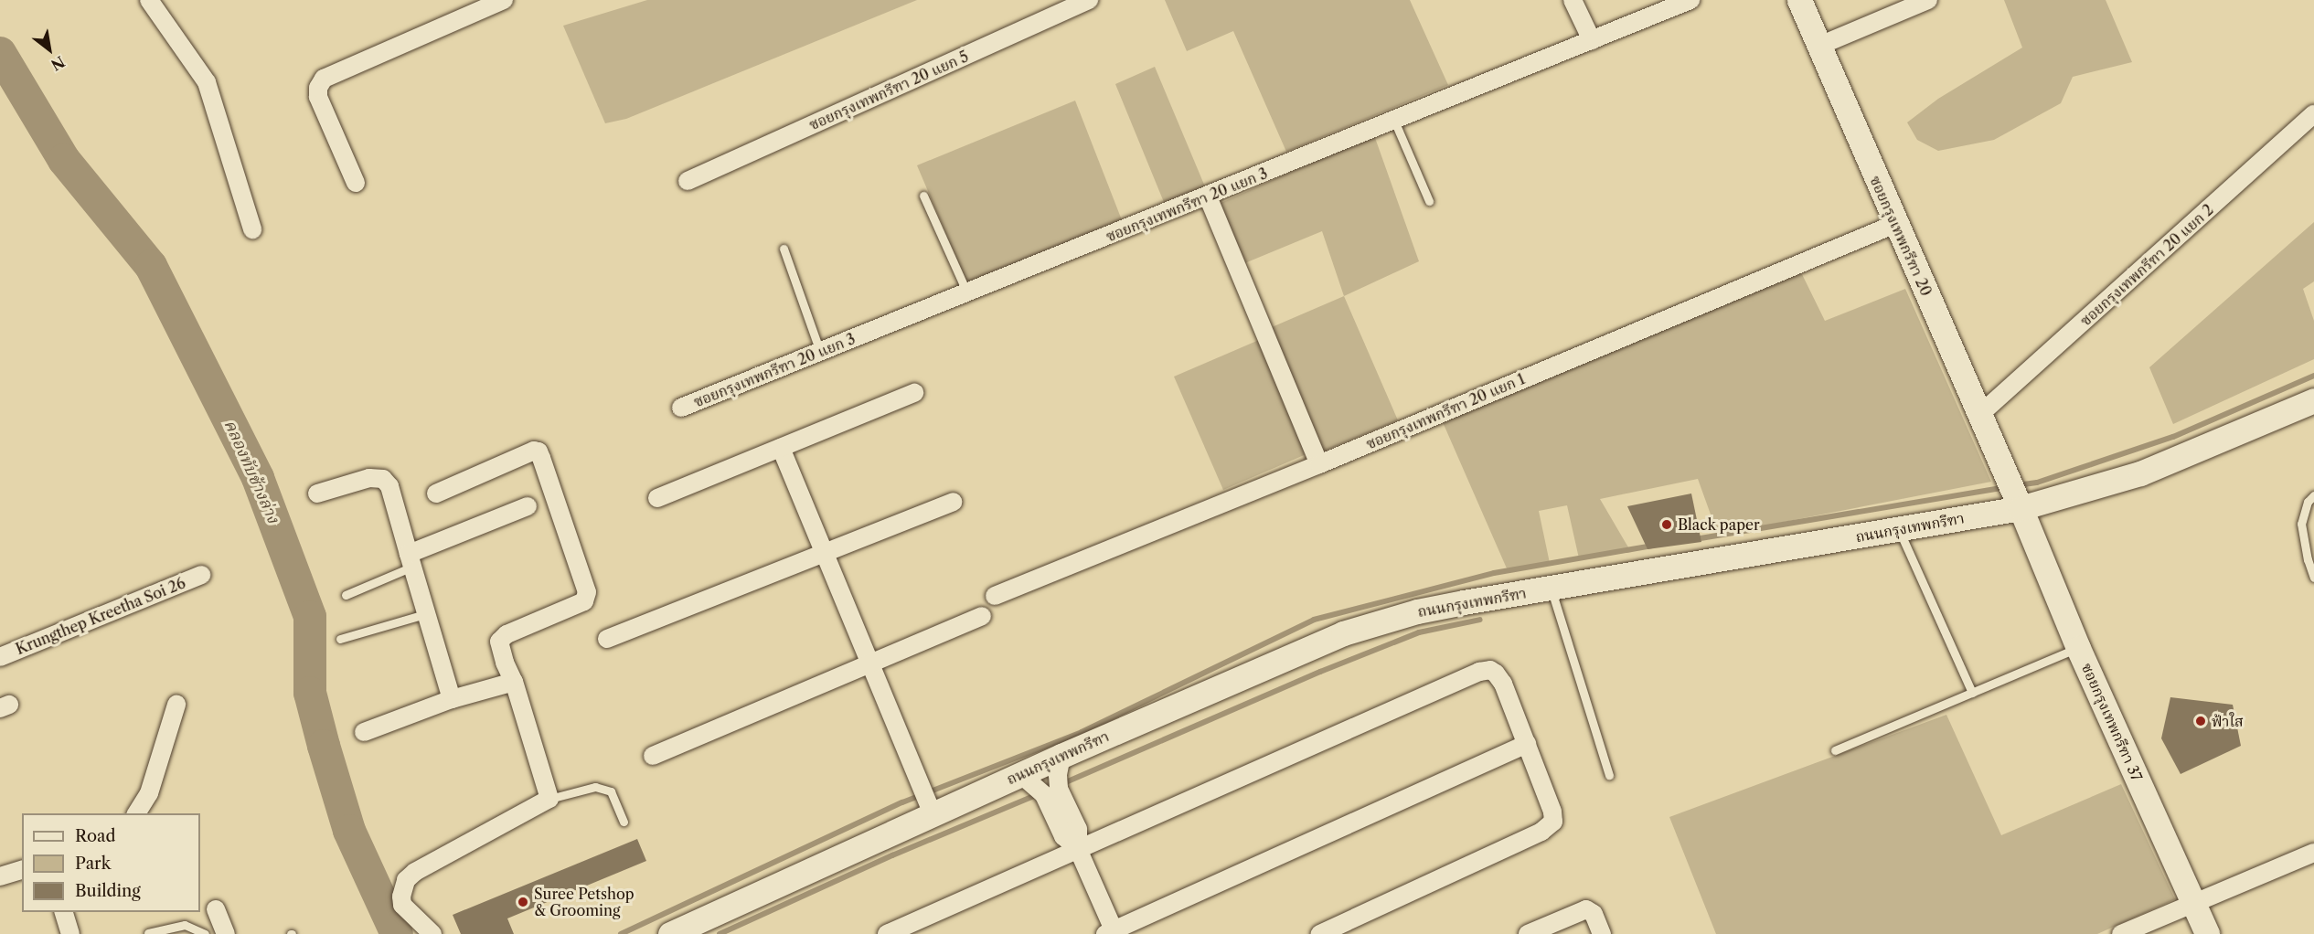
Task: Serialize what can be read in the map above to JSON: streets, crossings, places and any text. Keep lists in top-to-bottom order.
{
  "streets": {
    "main road": ["ซอยกรุงเทพกรีฑา 20", "ถนนกรุงเทพกรีฑา", "ซอยกรุงเทพกรีฑา 37"],
    "street": [
      "ซอยกรุงเทพกรีฑา 20 แยก 5",
      "ซอยกรุงเทพกรีฑา 20 แยก 3",
      "ซอยกรุงเทพกรีฑา 20 แยก 2",
      "ซอยกรุงเทพกรีฑา 20 แยก 1",
      "Krungthep Kreetha Soi 26"
    ]
  },
  "crossings": [
    ["ซอยกรุงเทพกรีฑา 20", "ซอยกรุงเทพกรีฑา 20 แยก 2"],
    ["ซอยกรุงเทพกรีฑา 20", "ซอยกรุงเทพกรีฑา 20 แยก 1"],
    ["ซอยกรุงเทพกรีฑา 20", "ถนนกรุงเทพกรีฑา"],
    ["ซอยกรุงเทพกรีฑา 20", "ซอยกรุงเทพกรีฑา 37"],
    ["ถนนกรุงเทพกรีฑา", "ซอยกรุงเทพกรีฑา 37"]
  ],
  "water": ["คลองทับช้างล่าง"],
  "places": ["Black paper", "ฟ้าใส", "Suree Petshop & Grooming"],
  "legend": ["Road", "Park", "Building"],
  "north": "bottom right"
}
